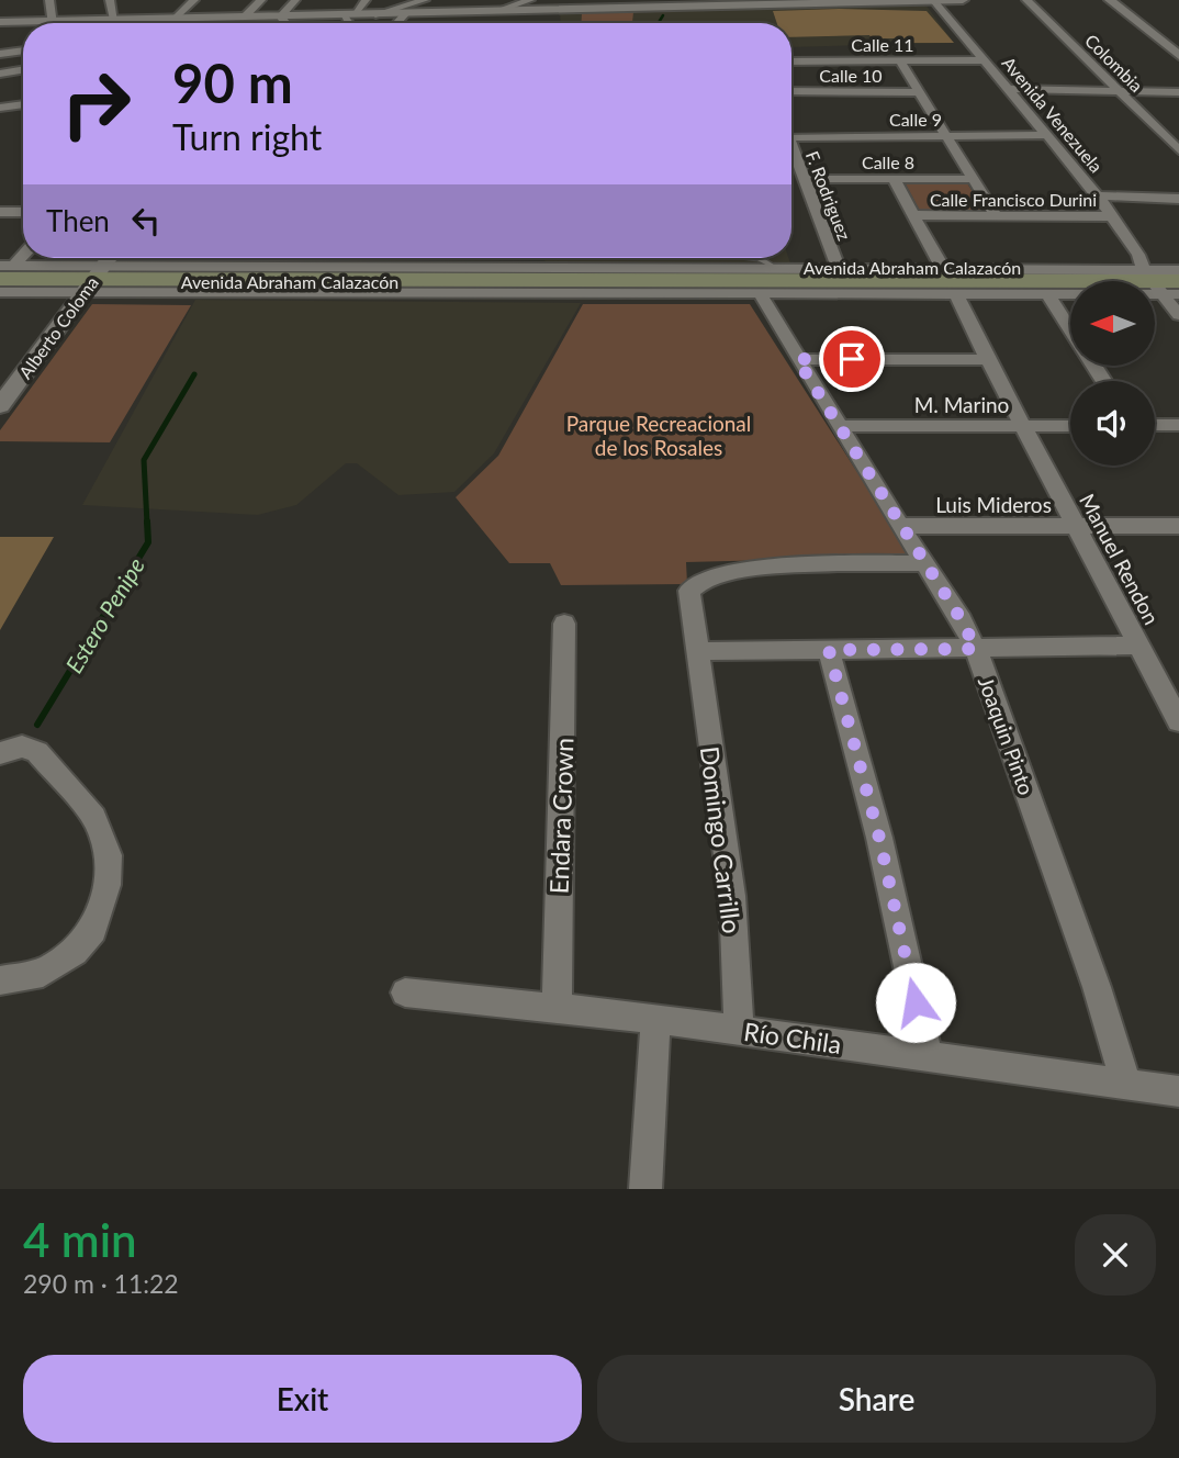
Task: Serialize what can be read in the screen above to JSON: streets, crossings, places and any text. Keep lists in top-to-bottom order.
{
  "streets": {
    "main road": ["Avenida Abraham Calazacón"],
    "street": [
      "Calle 11",
      "Colombia",
      "Calle 10",
      "Avenida Venezuela",
      "Calle 9",
      "Calle 8",
      "F. Rodriguez",
      "Calle Francisco Durini",
      "Alberto Coloma",
      "M. Marino",
      "Luis Mideros",
      "Manuel Rendon",
      "Joaquin Pinto",
      "Endara Crown",
      "Domingo Carrillo",
      "Río Chila"
    ]
  },
  "crossings": [
    ["Calle 11", "Avenida Venezuela"],
    ["Avenida Venezuela", "Calle 9"],
    ["Avenida Venezuela", "Calle Francisco Durini"],
    ["Avenida Venezuela", "Avenida Abraham Calazacón"],
    ["Calle 8", "F. Rodriguez"],
    ["F. Rodriguez", "Avenida Abraham Calazacón"],
    ["Avenida Abraham Calazacón", "Alberto Coloma"],
    ["Avenida Abraham Calazacón", "Manuel Rendon"],
    ["Avenida Abraham Calazacón", "Joaquin Pinto"],
    ["M. Marino", "Manuel Rendon"],
    ["M. Marino", "Joaquin Pinto"],
    ["Luis Mideros", "Manuel Rendon"],
    ["Luis Mideros", "Joaquin Pinto"],
    ["Joaquin Pinto", "Domingo Carrillo"],
    ["Joaquin Pinto", "Río Chila"],
    ["Endara Crown", "Río Chila"],
    ["Domingo Carrillo", "Río Chila"]
  ],
  "water": ["Estero Penipe"],
  "parks": ["Parque Recreacional de los Rosales"],
  "north": "left",
  "page": {
    "turn": ["90 m", "Turn right"],
    "then": "Then",
    "heading": ["4 min", "290 m · 11:22"],
    "buttons": ["Exit", "Share"]
  }
}
